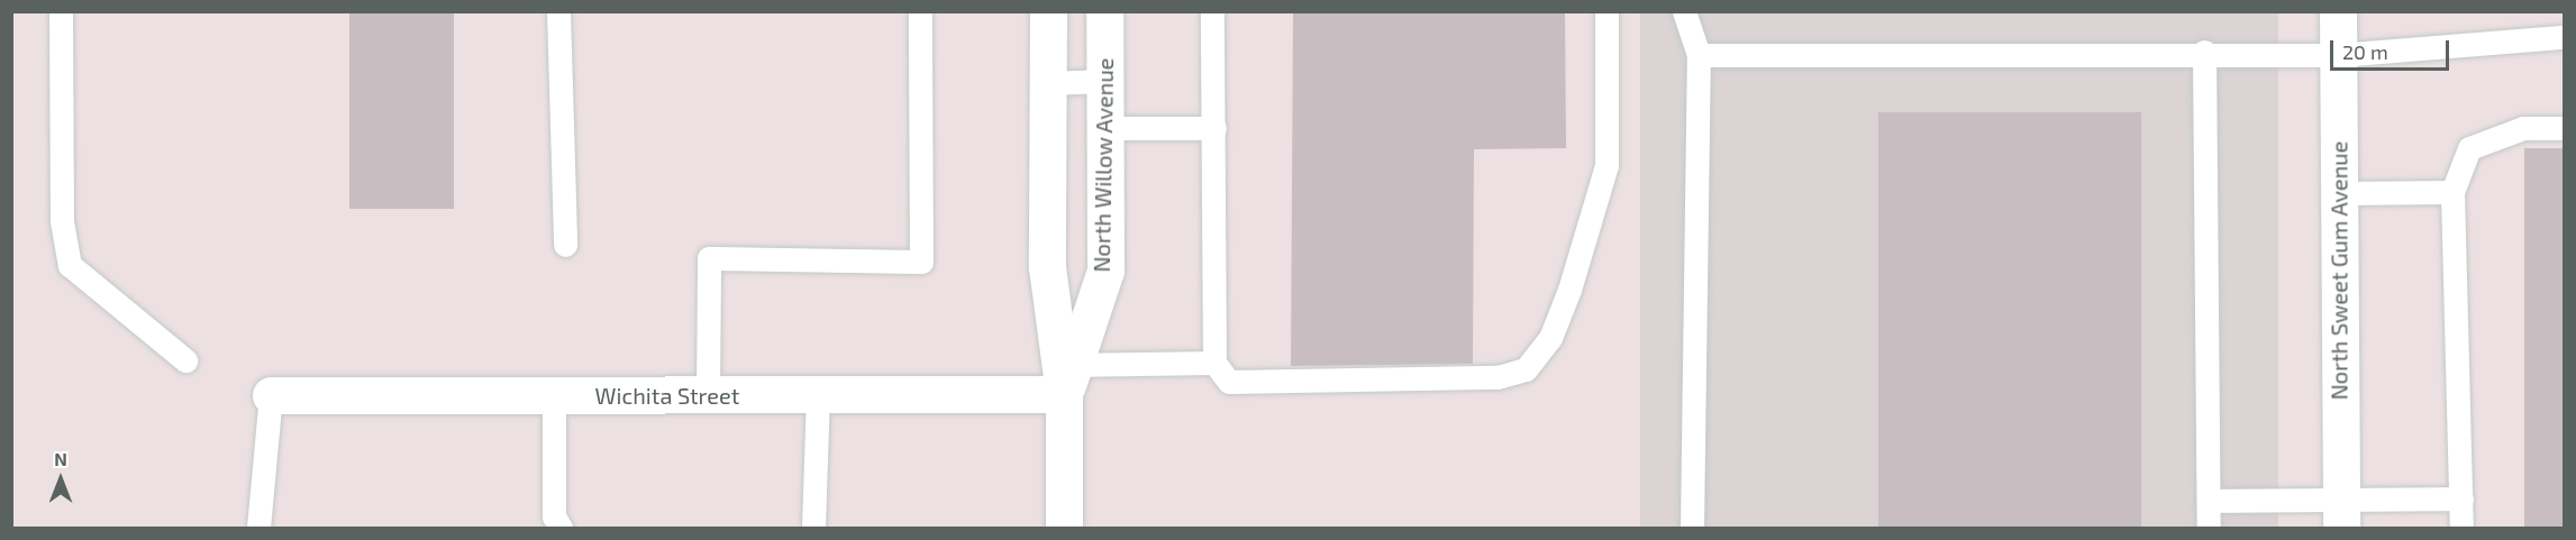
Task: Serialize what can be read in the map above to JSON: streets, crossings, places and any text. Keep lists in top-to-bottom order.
{
  "streets": {
    "street": ["North Willow Avenue", "North Sweet Gum Avenue", "Wichita Street"]
  },
  "crossings": [
    ["North Willow Avenue", "Wichita Street"]
  ],
  "scale_bar": "20 m",
  "north": "top"
}
